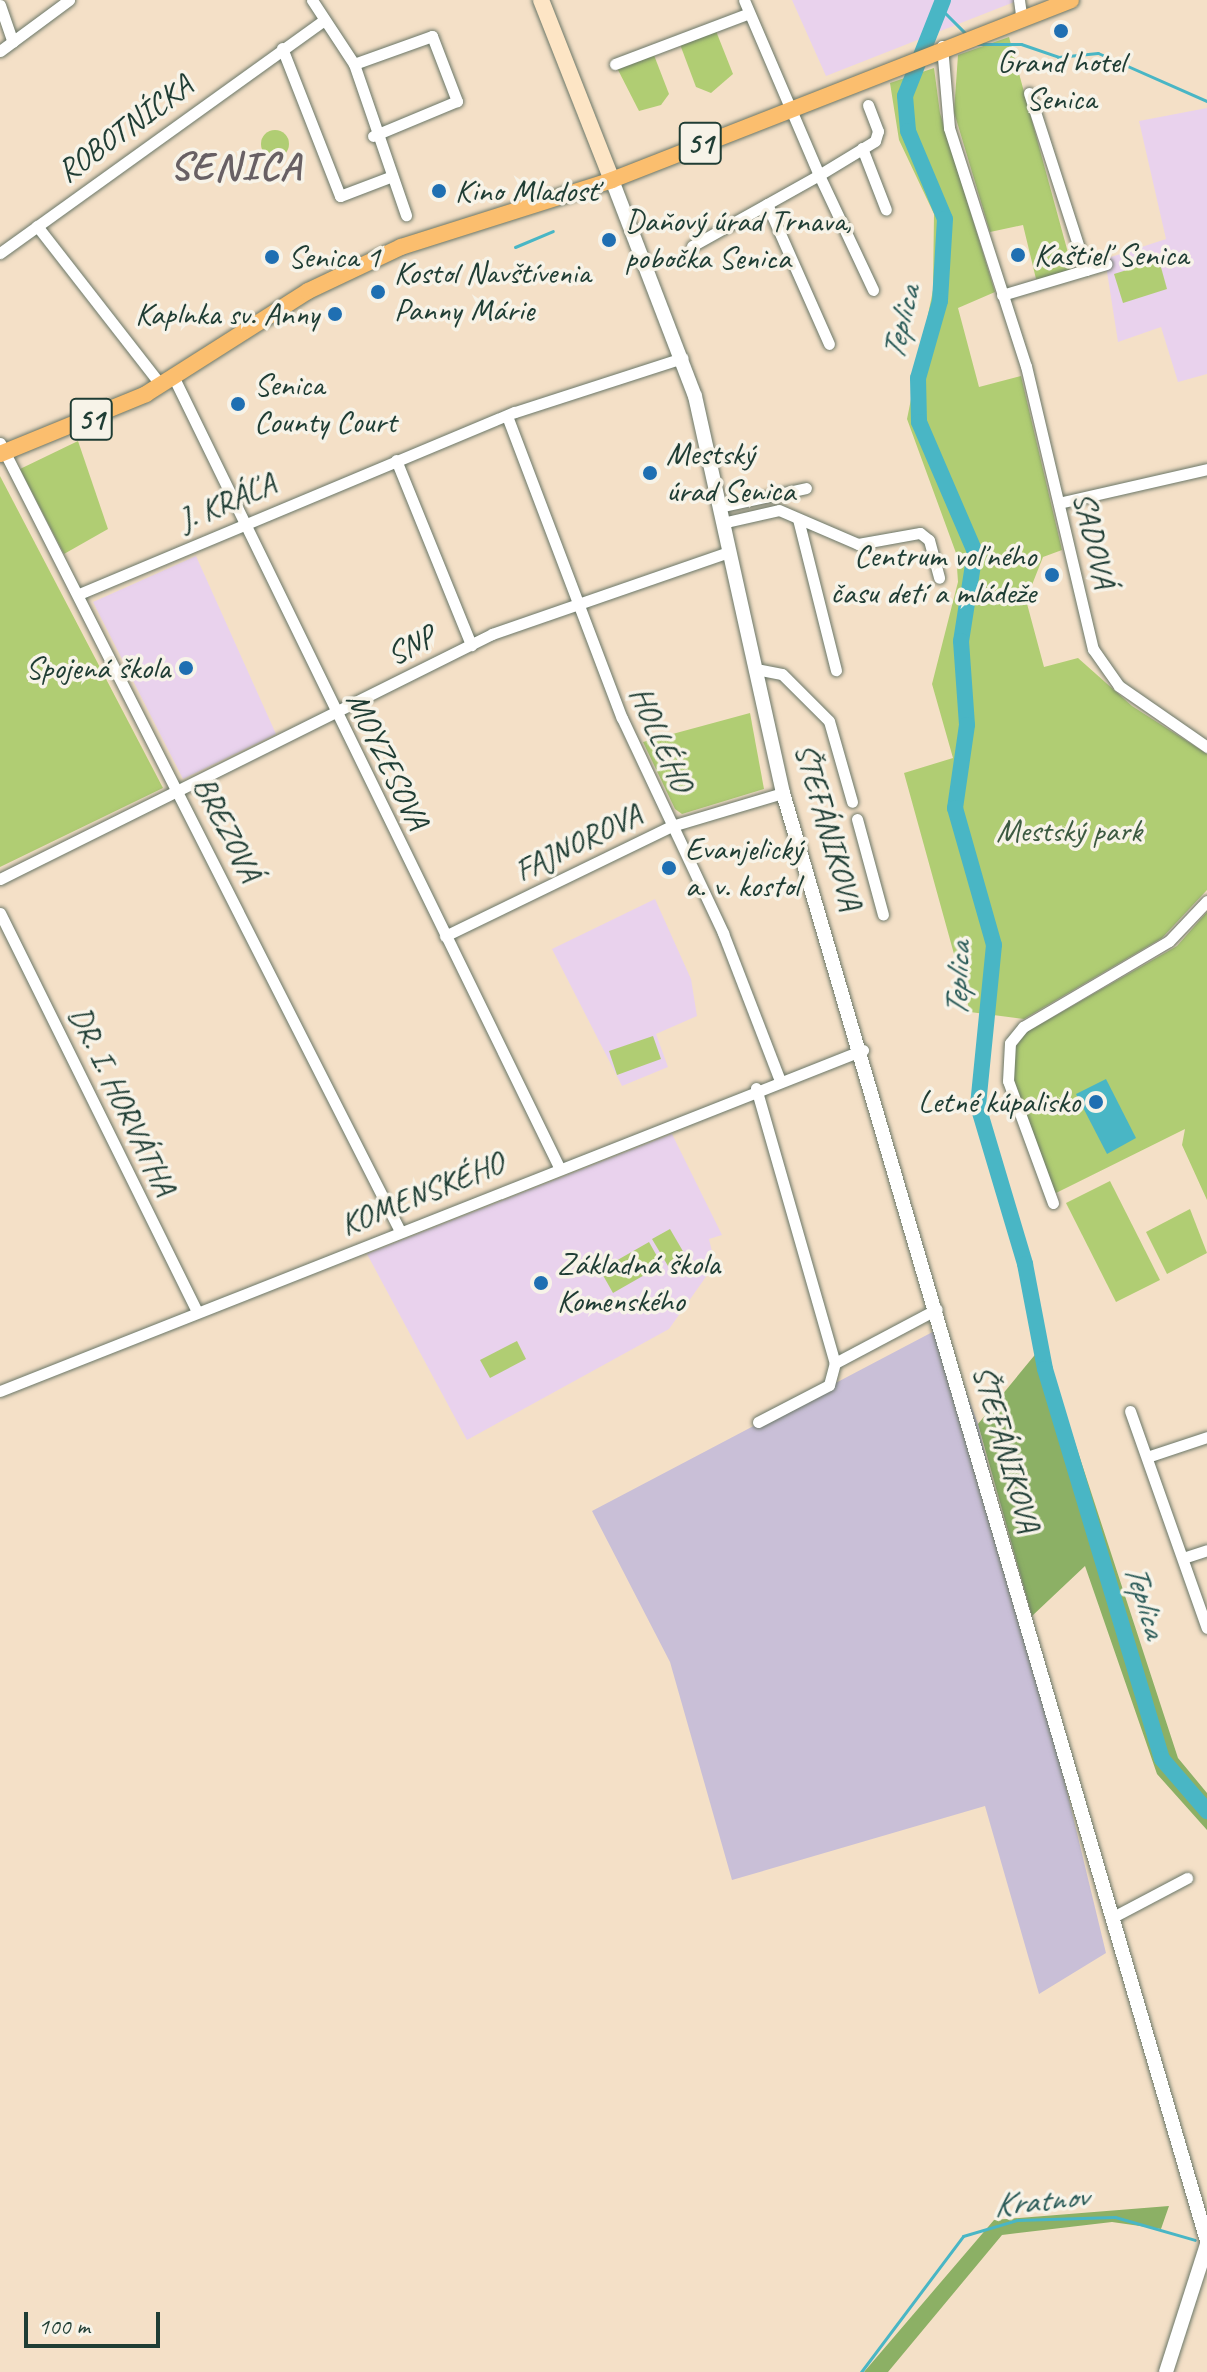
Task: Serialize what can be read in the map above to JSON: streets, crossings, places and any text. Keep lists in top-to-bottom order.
{
  "streets": {
    "main road": ["51"],
    "street": [
      "ROBOTNÍCKA",
      "J. KRÁĽA",
      "SADOVÁ",
      "SNP",
      "HOLLÉHO",
      "MOYZESOVA",
      "ŠTEFÁNIKOVA",
      "BREZOVÁ",
      "FAJNOROVA",
      "DR. I. HORVÁTHA",
      "KOMENSKÉHO"
    ]
  },
  "crossings": [
    ["ROBOTNÍCKA", "MOYZESOVA"],
    ["51", "SADOVÁ"],
    ["51", "MOYZESOVA"],
    ["51", "ŠTEFÁNIKOVA"],
    ["51", "BREZOVÁ"],
    ["J. KRÁĽA", "HOLLÉHO"],
    ["J. KRÁĽA", "MOYZESOVA"],
    ["J. KRÁĽA", "ŠTEFÁNIKOVA"],
    ["J. KRÁĽA", "BREZOVÁ"],
    ["SNP", "HOLLÉHO"],
    ["SNP", "MOYZESOVA"],
    ["SNP", "ŠTEFÁNIKOVA"],
    ["SNP", "BREZOVÁ"],
    ["HOLLÉHO", "FAJNOROVA"],
    ["HOLLÉHO", "KOMENSKÉHO"],
    ["MOYZESOVA", "FAJNOROVA"],
    ["MOYZESOVA", "KOMENSKÉHO"],
    ["ŠTEFÁNIKOVA", "FAJNOROVA"],
    ["ŠTEFÁNIKOVA", "KOMENSKÉHO"],
    ["BREZOVÁ", "KOMENSKÉHO"],
    ["DR. I. HORVÁTHA", "KOMENSKÉHO"]
  ],
  "districts": ["SENICA"],
  "water": ["Teplica", "Kratnov"],
  "parks": ["Mestský park"],
  "places": [
    "Grand hotel Senica",
    "Kino Mladosť",
    "Daňový úrad Trnava, pobočka Senica",
    "Kaštieľ Senica",
    "Senica 1",
    "Kostol Navštívenia Panny Márie",
    "Kaplnka sv. Anny",
    "Senica County Court",
    "Mestský úrad Senica",
    "Centrum voľného času detí a mládeže",
    "Spojená škola",
    "Evanjelický a. v. kostol",
    "Letné kúpalisko",
    "Základná škola Komenského"
  ],
  "scale_bar": "100 m"
}
